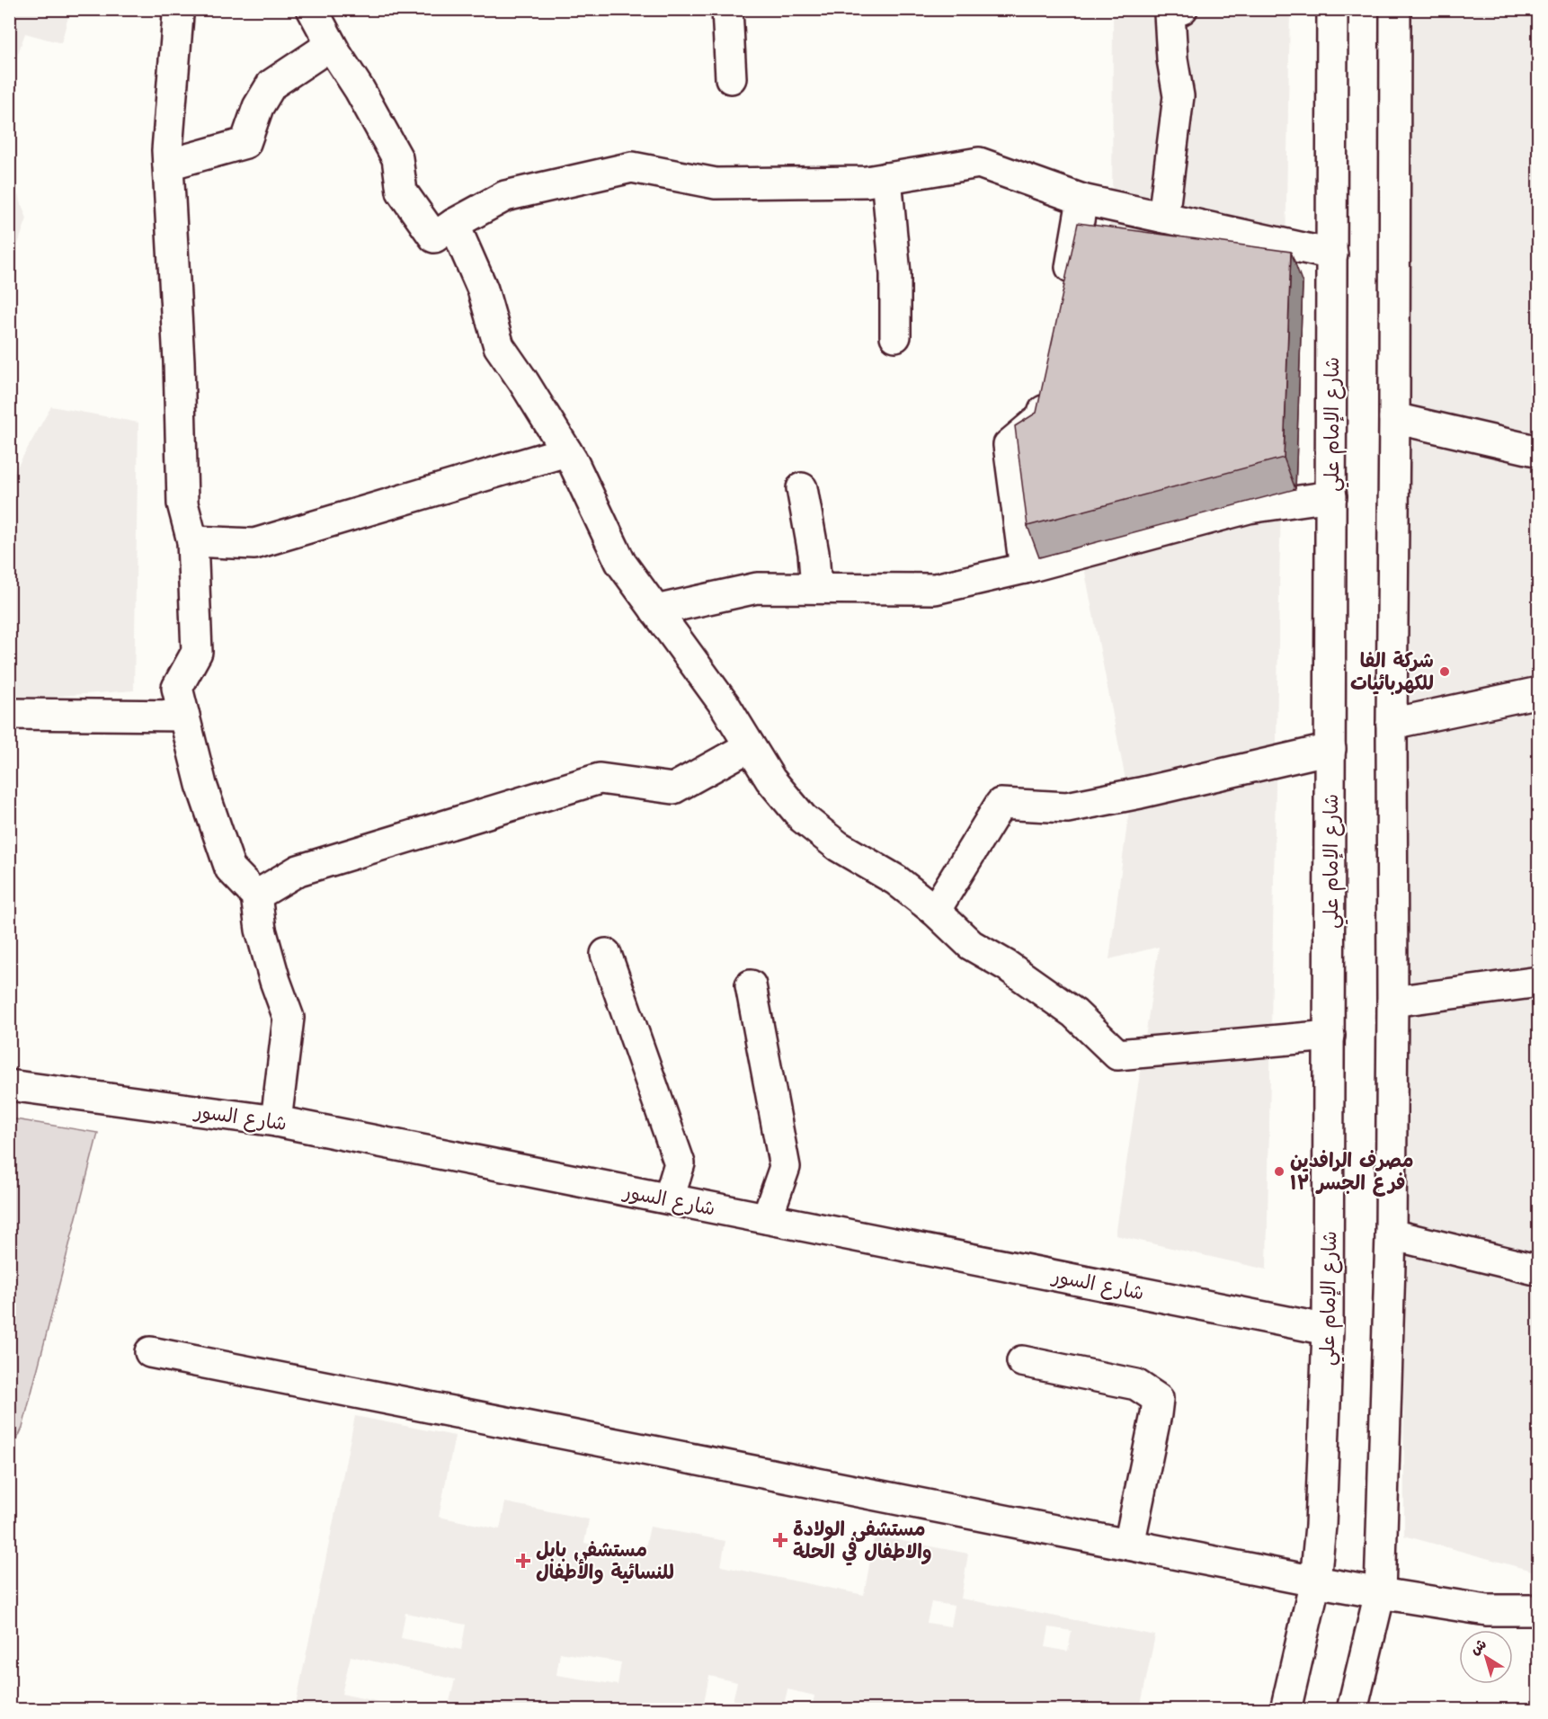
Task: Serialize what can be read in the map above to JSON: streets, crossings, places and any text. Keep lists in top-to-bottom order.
{
  "streets": {
    "street": ["شارع الإمام علي", "شارع السور"]
  },
  "crossings": [
    ["شارع الإمام علي", "شارع السور"]
  ],
  "places": {
    "other": ["شركة الفا للكهربائيات", "مصرف الرافدين فرع الجسر ١٣"],
    "health": ["مستشفى الولادة والاطفال في الحلة", "مستشفى بابل للنسائية والأطفال"]
  },
  "north": "top left"
}
